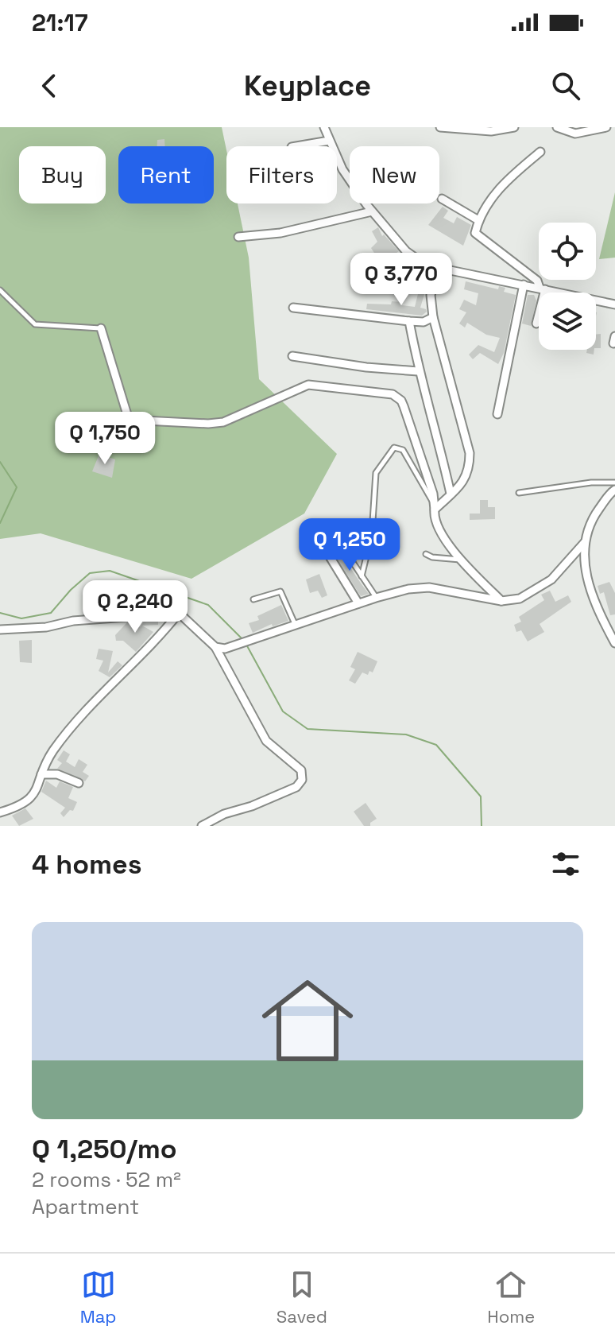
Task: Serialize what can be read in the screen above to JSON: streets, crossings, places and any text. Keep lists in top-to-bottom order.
{
  "page": {
    "status": "21:17",
    "header": "Keyplace",
    "chip": [
      "Buy",
      "Rent",
      "Filters",
      "New"
    ],
    "price": [
      "Q 3,770",
      "Q 1,750",
      "Q 1,250",
      "Q 2,240"
    ],
    "heading": "4 homes",
    "list": [
      {
        "name": "Q 1,250/mo",
        "note": "2 rooms · 52 m² · Apartment"
      }
    ],
    "tabs": ["Map", "Saved", "Home"]
  }
}
